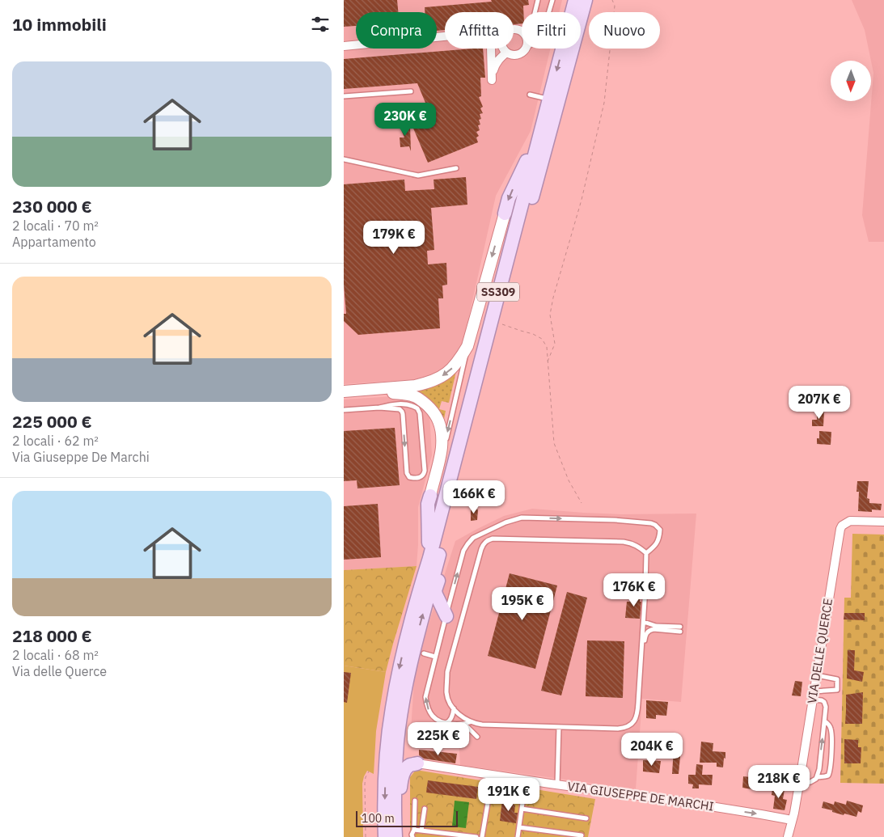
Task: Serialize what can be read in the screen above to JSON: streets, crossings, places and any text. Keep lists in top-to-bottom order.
{
  "streets": {
    "main road": ["SS309"],
    "street": ["VIA DELLE QUERCE", "VIA GIUSEPPE DE MARCHI"]
  },
  "crossings": [
    ["VIA DELLE QUERCE", "VIA GIUSEPPE DE MARCHI"]
  ],
  "one_way": ["VIA GIUSEPPE DE MARCHI"],
  "scale_bar": "100 m",
  "north": "bottom",
  "page": {
    "heading": "10 immobili",
    "chip": [
      "Compra",
      "Affitta",
      "Filtri",
      "Nuovo"
    ],
    "list": [
      {
        "name": "230 000 €",
        "note": "2 locali · 70 m² · Appartamento"
      },
      {
        "name": "225 000 €",
        "note": "2 locali · 62 m² · Via Giuseppe De Marchi"
      },
      {
        "name": "218 000 €",
        "note": "2 locali · 68 m² · Via delle Querce"
      }
    ],
    "price": [
      "230K €",
      "179K €",
      "207K €",
      "166K €",
      "176K €",
      "195K €",
      "225K €",
      "204K €",
      "218K €",
      "191K €"
    ],
    "scale": "100 m"
  }
}
